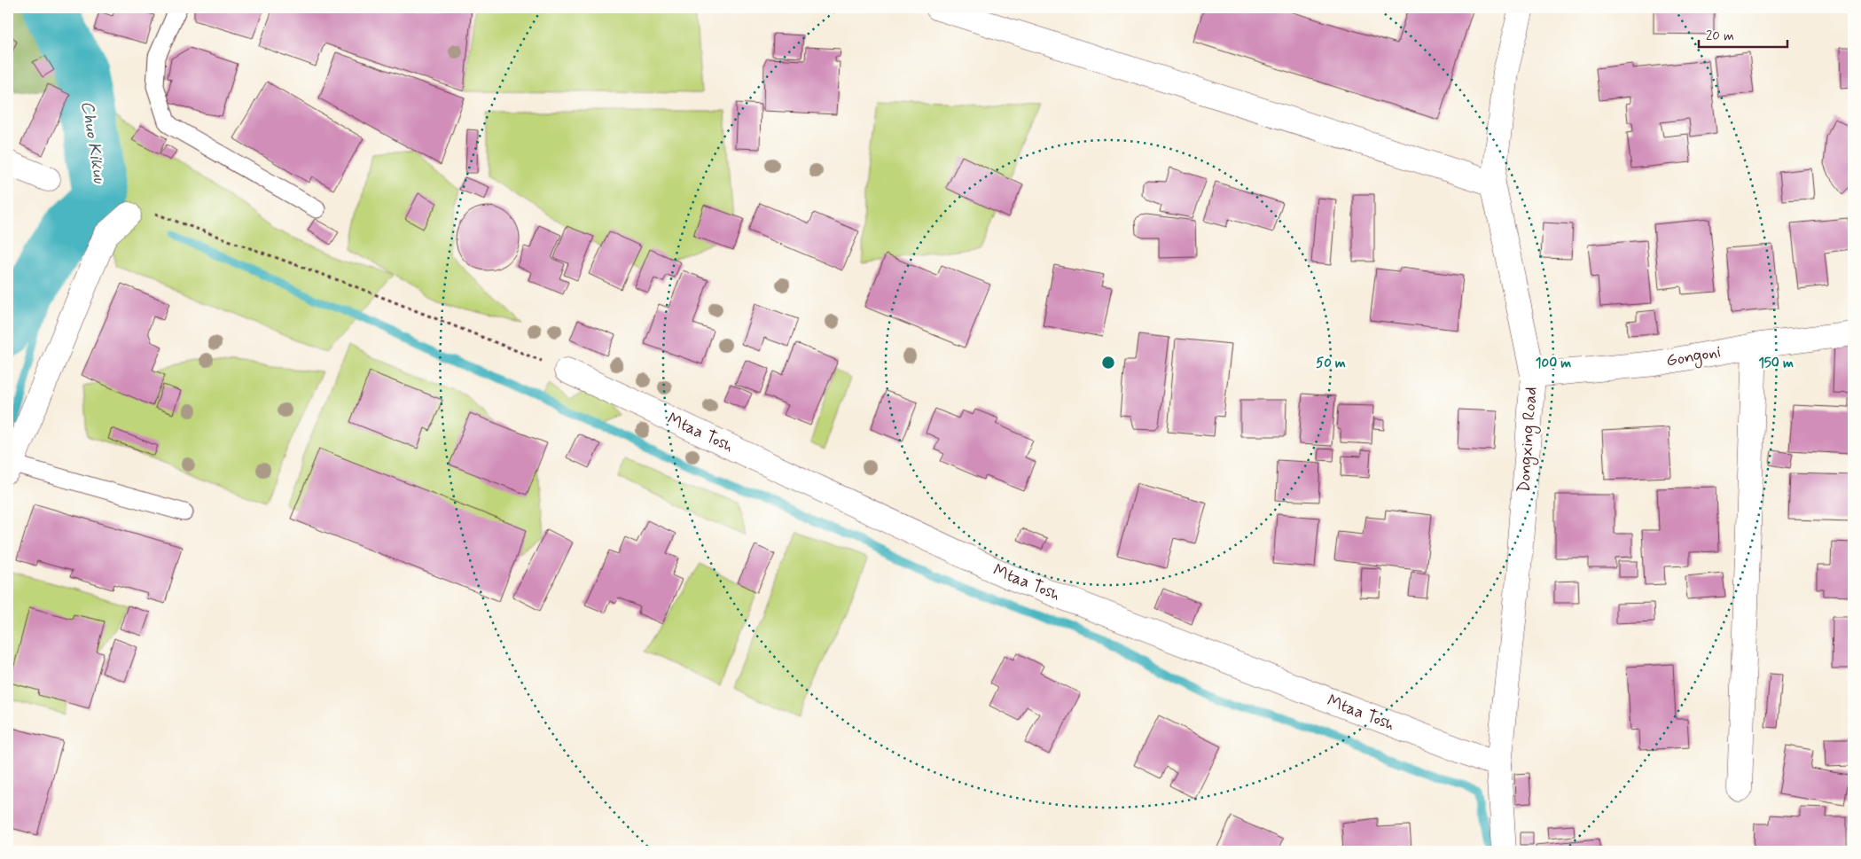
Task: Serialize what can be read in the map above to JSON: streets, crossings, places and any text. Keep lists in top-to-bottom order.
{
  "streets": {
    "street": ["Gongoni", "Mtaa Tosh", "Dongxing Road"]
  },
  "crossings": [
    ["Gongoni", "Dongxing Road"],
    ["Mtaa Tosh", "Dongxing Road"]
  ],
  "water": ["Chuo Kikuu"],
  "scale_bar": "20 m",
  "rings": ["50 m", "100 m", "150 m"]
}
